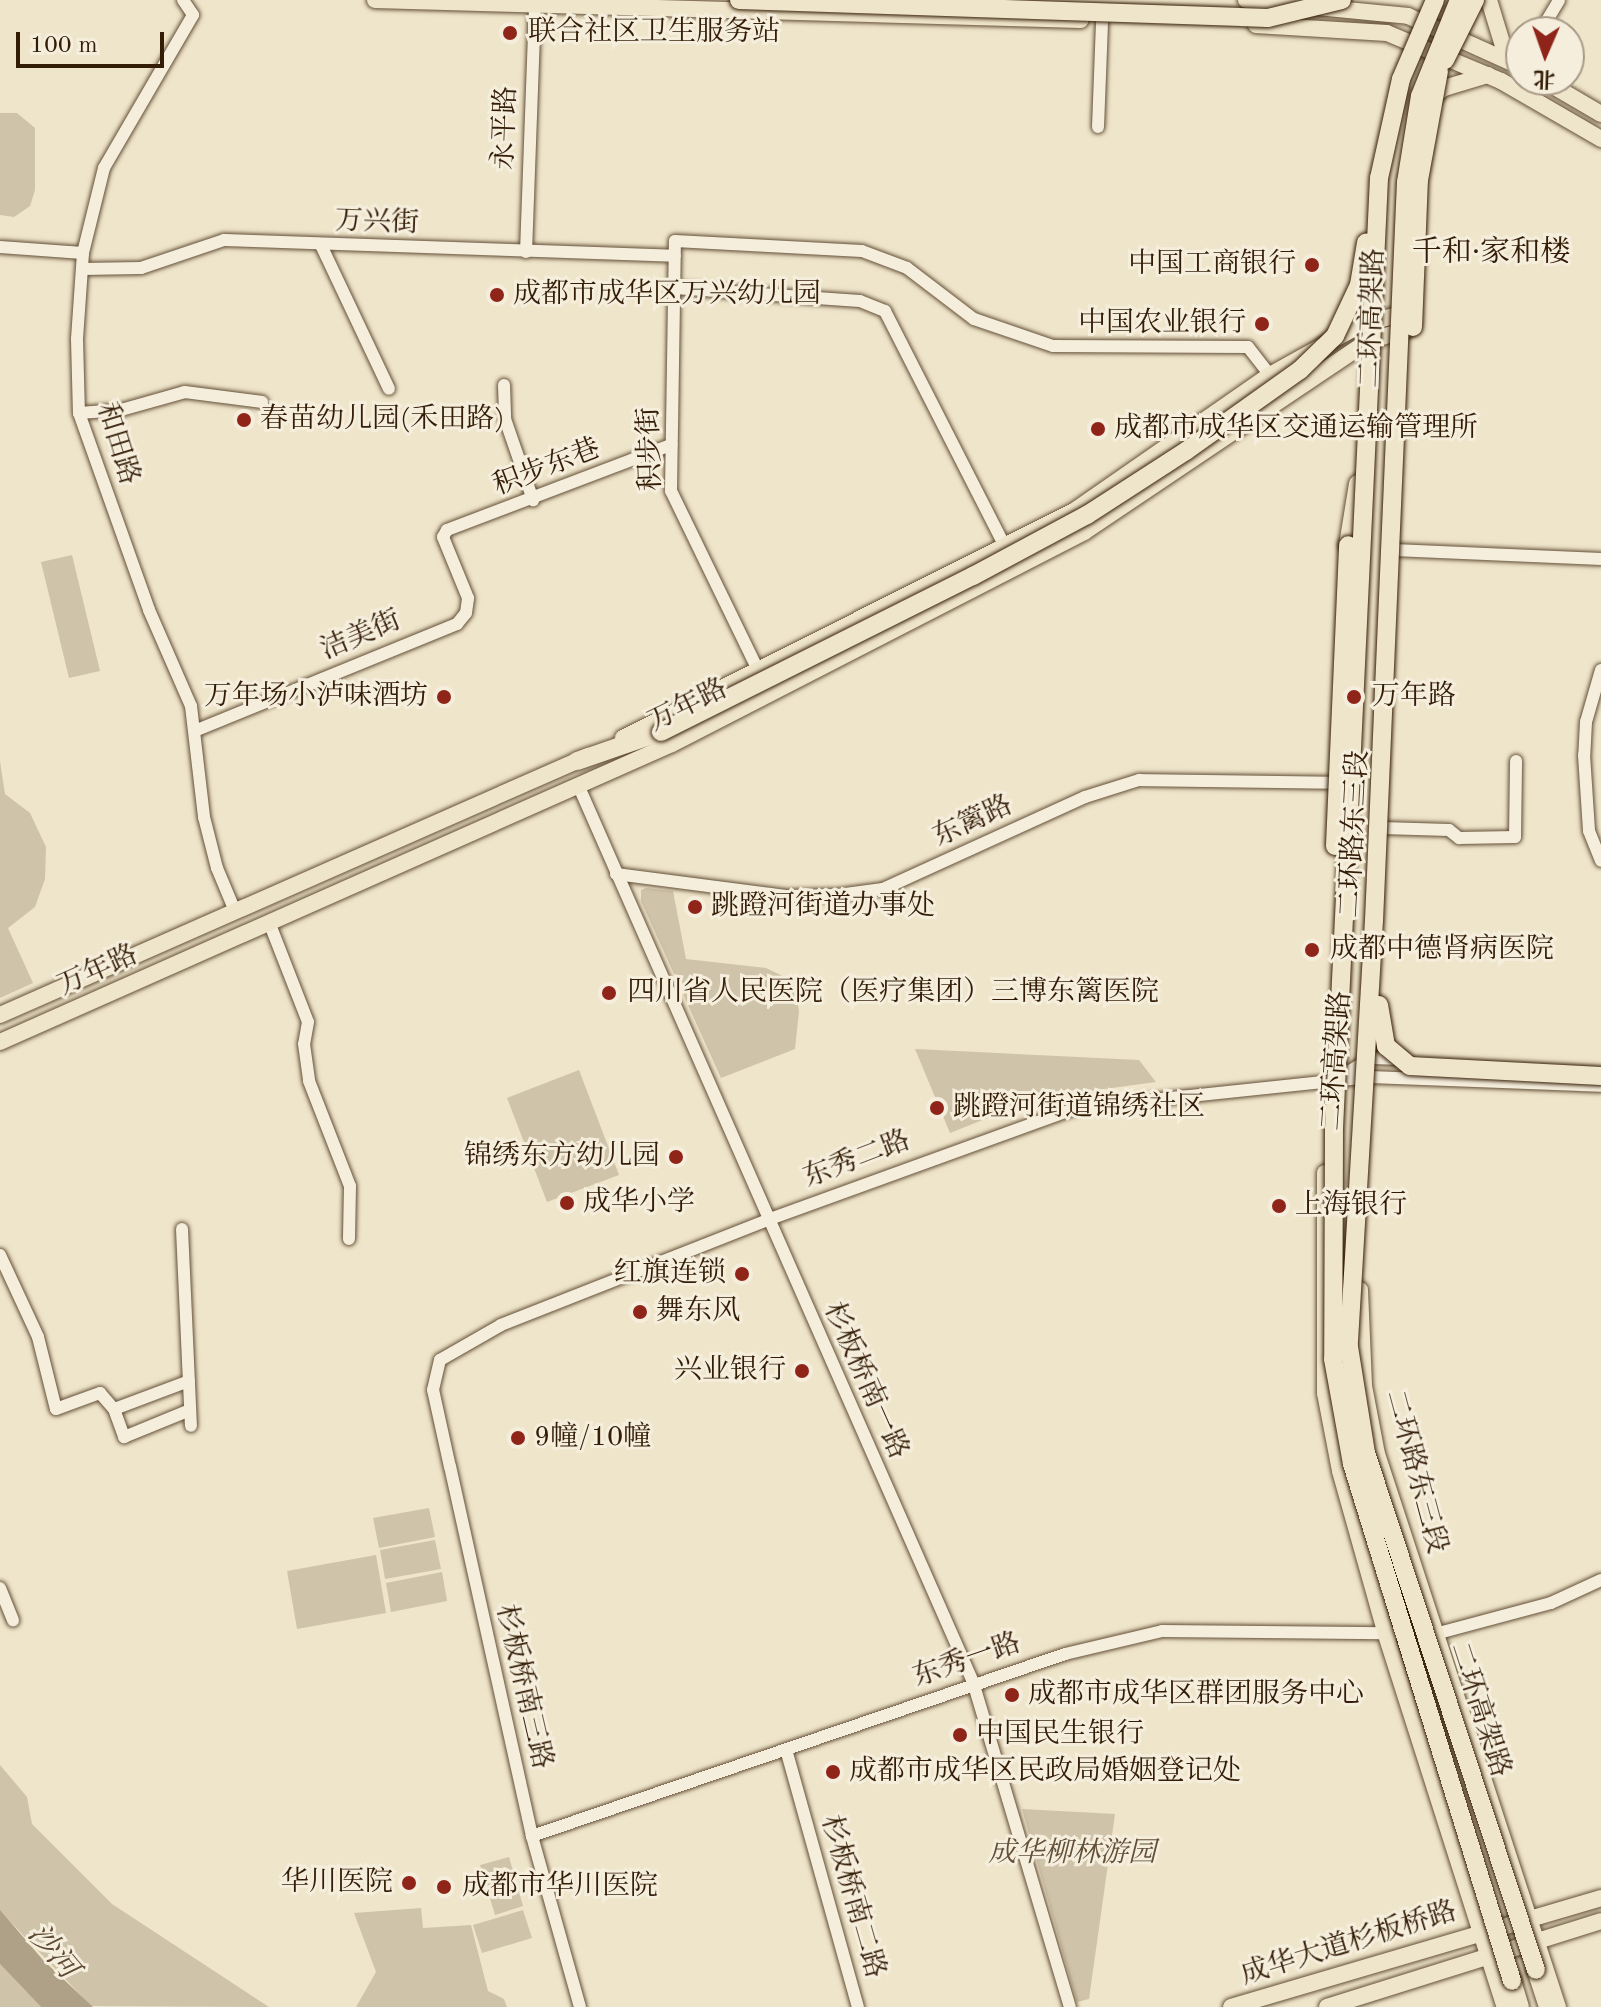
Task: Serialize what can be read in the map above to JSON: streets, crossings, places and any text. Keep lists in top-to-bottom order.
{
  "streets": {
    "highway": ["二环高架路"],
    "main road": ["万年路", "二环路东三段", "成华大道杉板桥路"],
    "street": [
      "永平路",
      "万兴街",
      "和田路",
      "积步街",
      "积步东巷",
      "洁美街",
      "东篱路",
      "东秀二路",
      "杉板桥南一路",
      "东秀一路",
      "杉板桥南三路",
      "杉板桥南二路"
    ]
  },
  "crossings": [
    ["永平路", "万兴街"],
    ["万兴街", "和田路"],
    ["万兴街", "积步街"],
    ["二环高架路", "二环路东三段"],
    ["二环高架路", "东秀二路"],
    ["和田路", "洁美街"],
    ["和田路", "万年路"],
    ["积步街", "积步东巷"],
    ["积步街", "万年路"],
    ["积步东巷", "洁美街"],
    ["万年路", "二环路东三段"],
    ["万年路", "杉板桥南一路"],
    ["东篱路", "二环路东三段"],
    ["东篱路", "杉板桥南一路"],
    ["二环路东三段", "东秀二路"],
    ["二环路东三段", "东秀一路"],
    ["二环路东三段", "成华大道杉板桥路"],
    ["东秀二路", "杉板桥南一路"],
    ["东秀二路", "杉板桥南三路"],
    ["杉板桥南一路", "东秀一路"],
    ["东秀一路", "杉板桥南三路"],
    ["东秀一路", "杉板桥南二路"]
  ],
  "districts": ["千和·家和楼"],
  "water": ["沙河"],
  "parks": ["成华柳林游园"],
  "places": [
    "联合社区卫生服务站",
    "中国工商银行",
    "成都市成华区万兴幼儿园",
    "中国农业银行",
    "春苗幼儿园(禾田路)",
    "成都市成华区交通运输管理所",
    "万年场小泸味酒坊",
    "万年路",
    "跳蹬河街道办事处",
    "成都中德肾病医院",
    "四川省人民医院（医疗集团）三博东篱医院",
    "跳蹬河街道锦绣社区",
    "锦绣东方幼儿园",
    "成华小学",
    "上海银行",
    "红旗连锁",
    "舞东风",
    "兴业银行",
    "9幢/10幢",
    "成都市成华区群团服务中心",
    "中国民生银行",
    "成都市成华区民政局婚姻登记处",
    "华川医院",
    "成都市华川医院"
  ],
  "scale_bar": "100 m",
  "north": "bottom"
}
